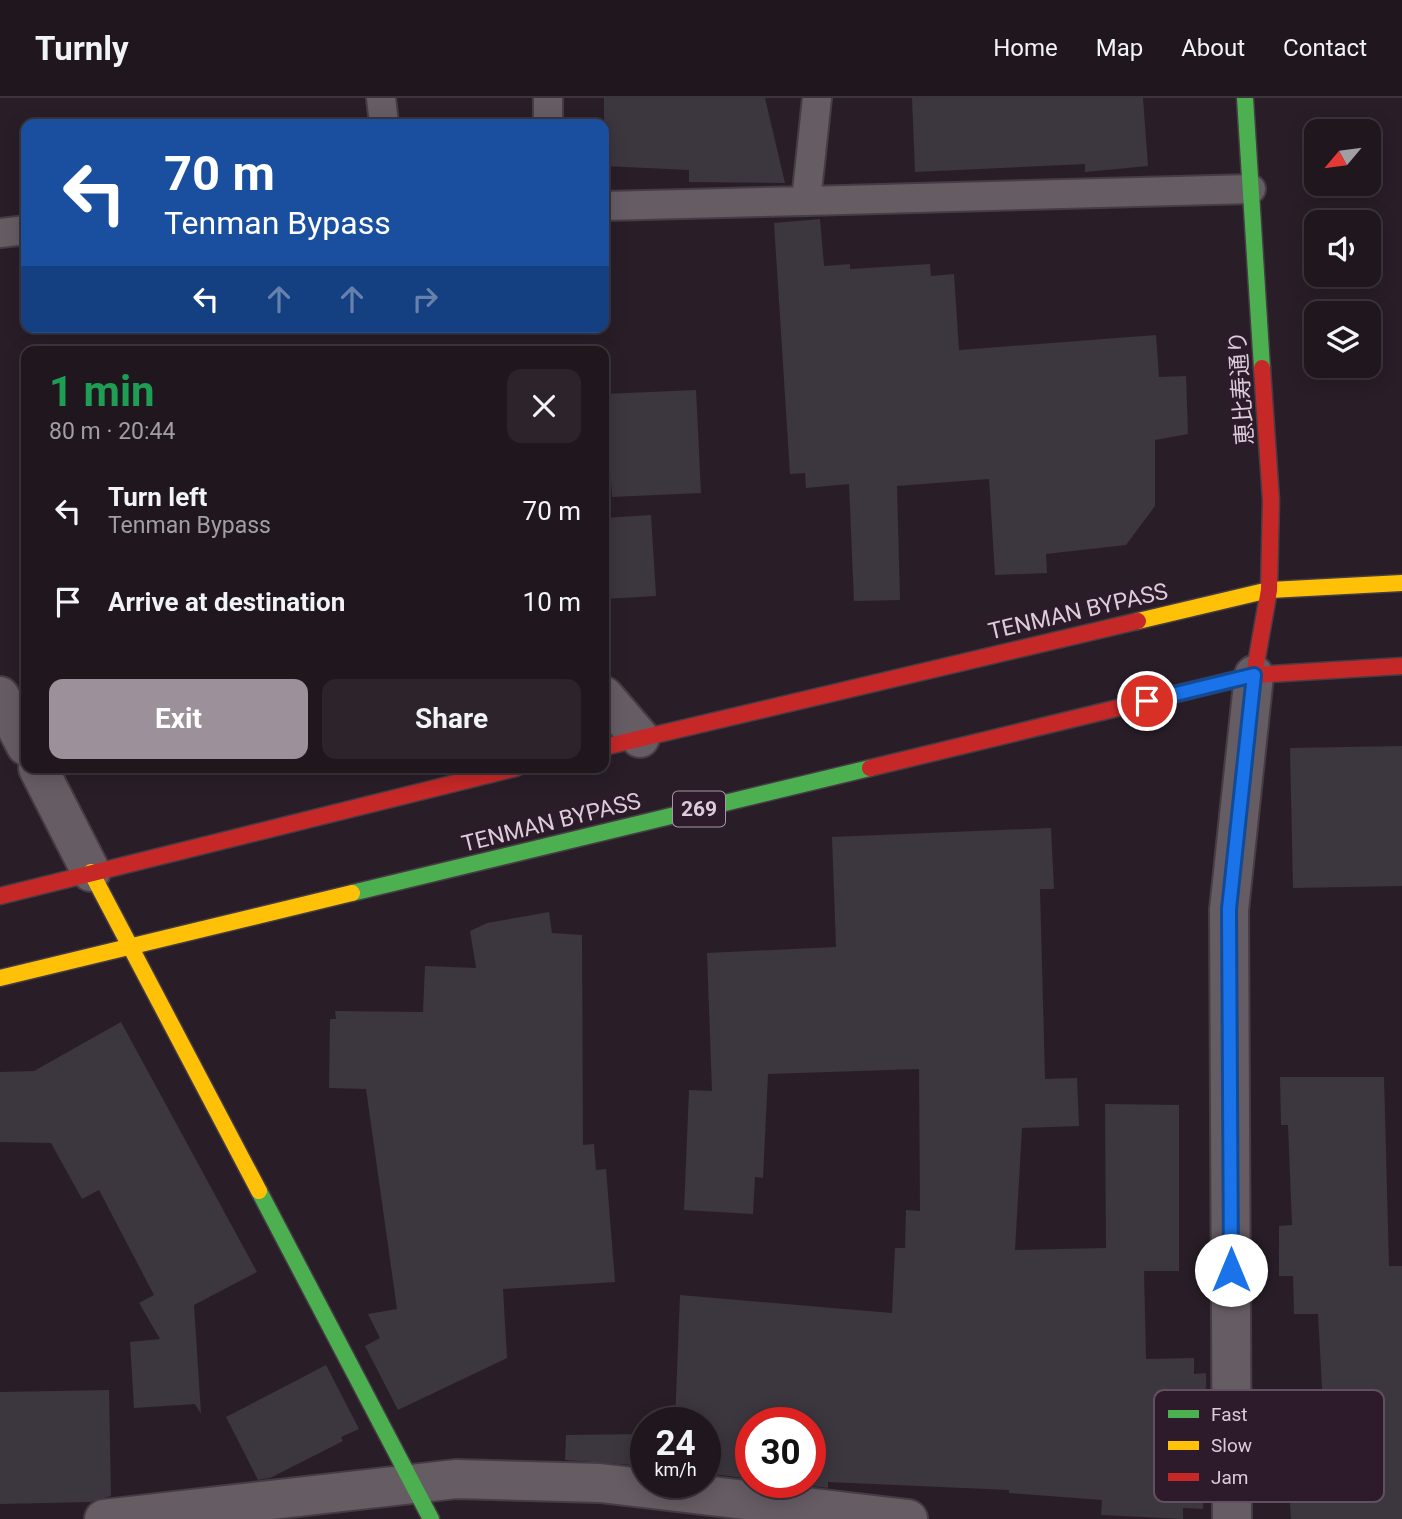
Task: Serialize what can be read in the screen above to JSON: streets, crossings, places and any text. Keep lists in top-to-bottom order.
{
  "streets": {
    "main road": ["恵比寿通り", "TENMAN BYPASS", "269"]
  },
  "crossings": [
    ["恵比寿通り", "TENMAN BYPASS"]
  ],
  "legend": ["Fast", "Slow", "Jam"],
  "north": "bottom left",
  "page": {
    "header": "Turnly",
    "nav": [
      "Home",
      "Map",
      "About",
      "Contact"
    ],
    "turn": ["70 m", "Tenman Bypass"],
    "heading": ["1 min", "80 m · 20:44"],
    "list": [
      {
        "name": "Turn left",
        "note": "Tenman Bypass",
        "value": "70 m"
      },
      {
        "name": "Arrive at destination",
        "value": "10 m"
      }
    ],
    "buttons": ["Exit", "Share"],
    "speed": "24 km/h",
    "limit": "30"
  }
}
